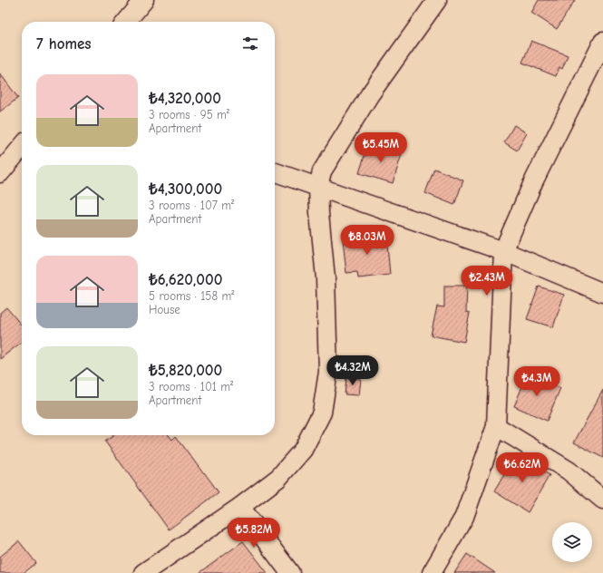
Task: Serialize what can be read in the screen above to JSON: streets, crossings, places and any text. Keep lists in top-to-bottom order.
{
  "page": {
    "heading": "7 homes",
    "list": [
      {
        "name": "₺4,320,000",
        "note": "3 rooms · 95 m² · Apartment"
      },
      {
        "name": "₺4,300,000",
        "note": "3 rooms · 107 m² · Apartment"
      },
      {
        "name": "₺6,620,000",
        "note": "5 rooms · 158 m² · House"
      },
      {
        "name": "₺5,820,000",
        "note": "3 rooms · 101 m² · Apartment"
      }
    ],
    "price": [
      "₺5.45M",
      "₺8.03M",
      "₺2.43M",
      "₺4.32M",
      "₺4.3M",
      "₺6.62M",
      "₺5.82M"
    ]
  }
}
